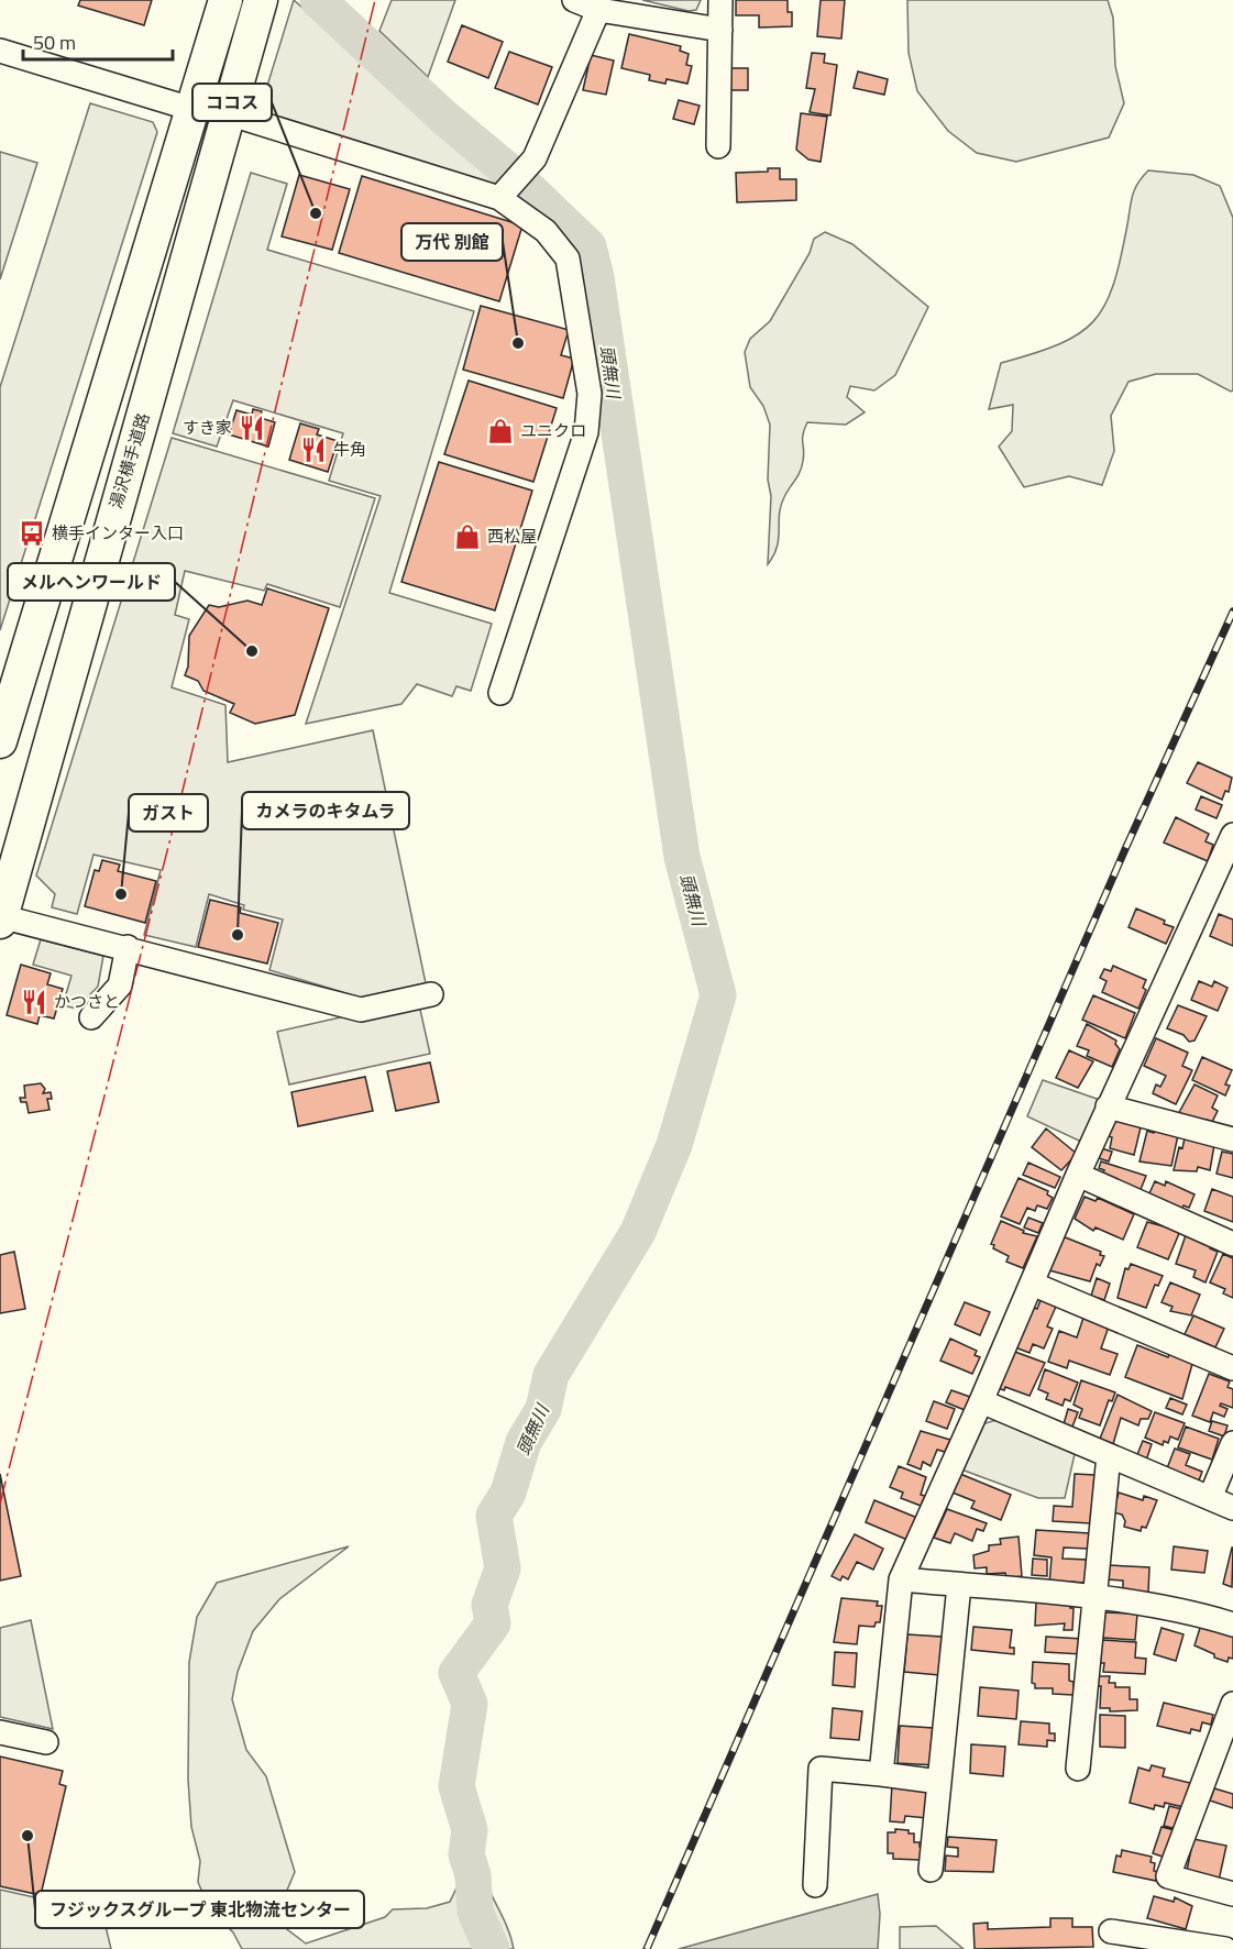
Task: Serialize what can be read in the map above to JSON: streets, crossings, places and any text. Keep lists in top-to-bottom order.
{
  "streets": {
    "highway": ["湯沢横手道路"]
  },
  "water": ["頭無川"],
  "places": {
    "other": [
      "ココス",
      "万代 別館",
      "メルヘンワールド",
      "ガスト",
      "カメラのキタムラ",
      "フジックスグループ 東北物流センター"
    ],
    "restaurant": ["すき家", "牛角", "かつさと"],
    "shop": ["ユニクロ", "西松屋"],
    "bus stop": ["横手インター入口"]
  },
  "scale_bar": "50 m"
}
